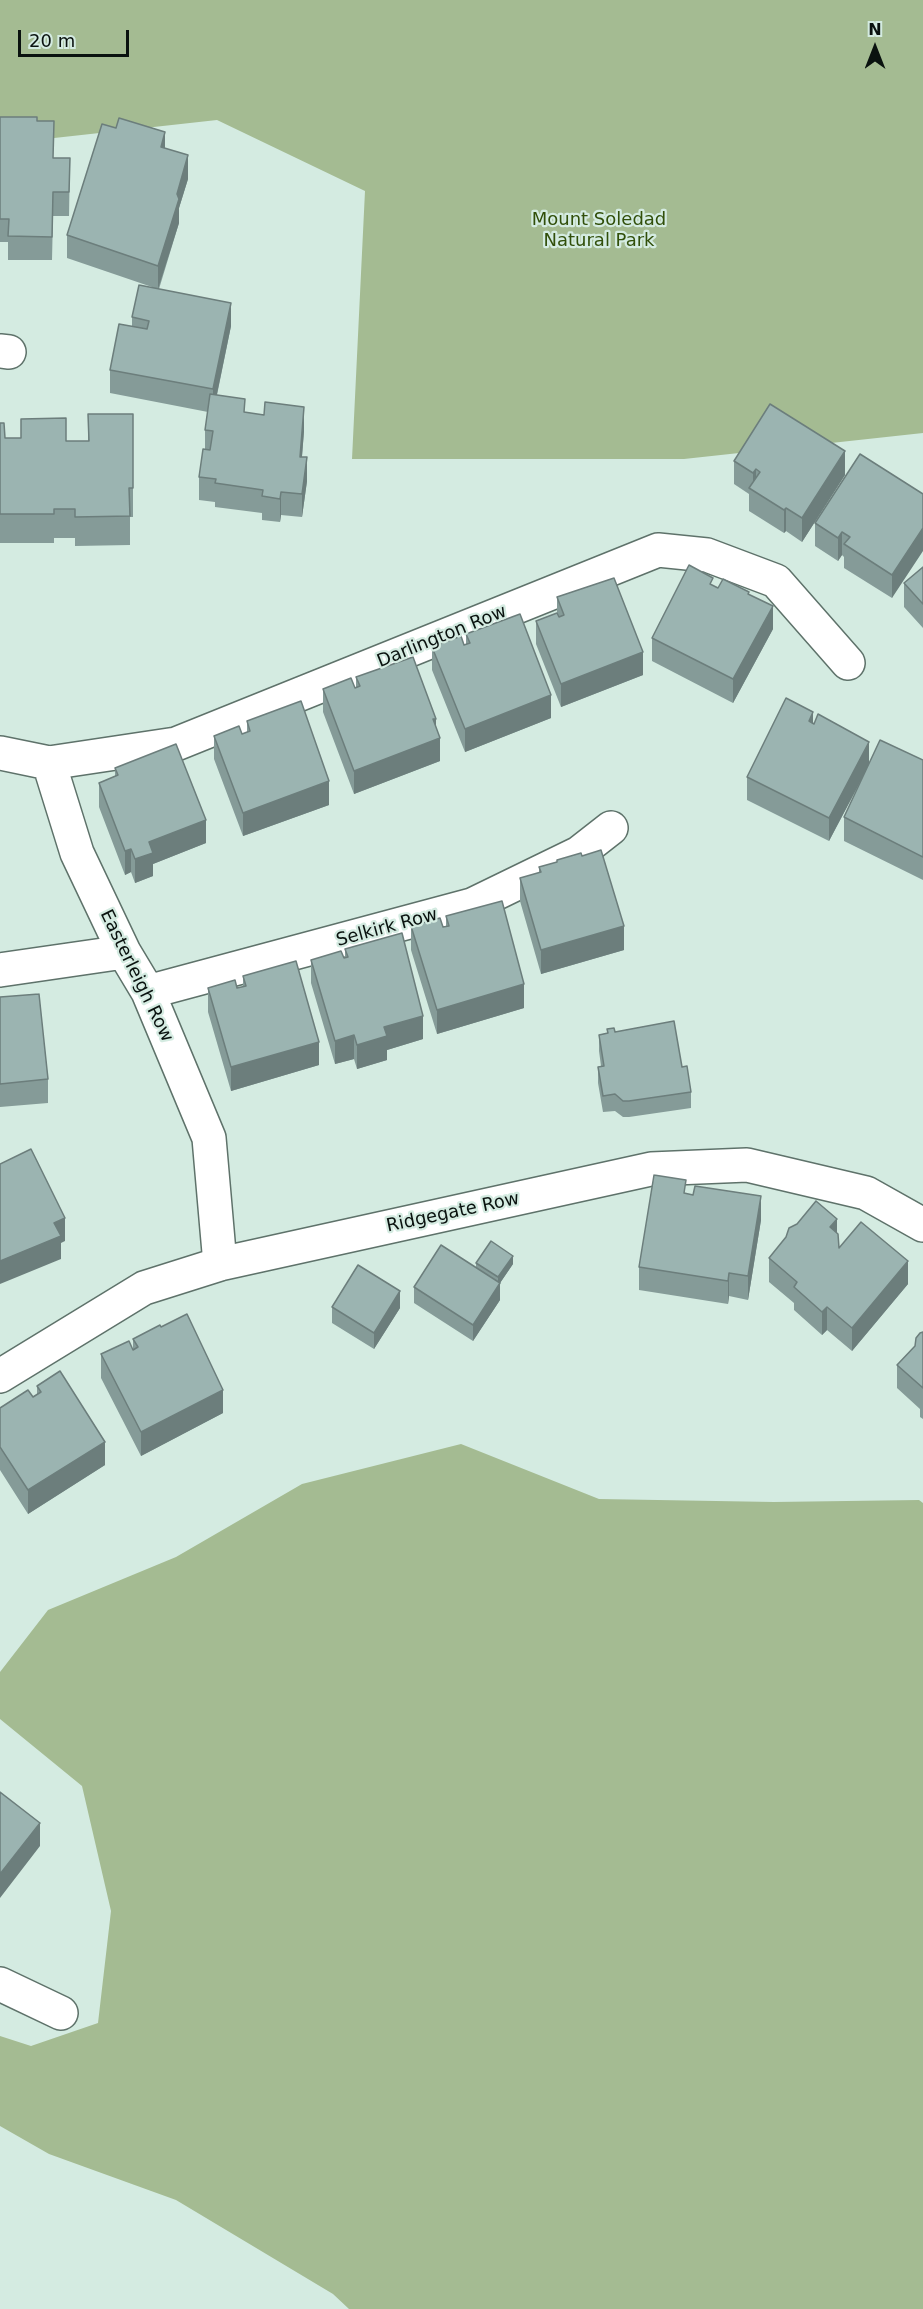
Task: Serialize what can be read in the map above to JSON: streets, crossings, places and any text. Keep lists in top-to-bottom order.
{
  "streets": {
    "street": [
      "Darlington Row",
      "Selkirk Row",
      "Easterleigh Row",
      "Ridgegate Row"
    ]
  },
  "crossings": [
    ["Darlington Row", "Easterleigh Row"],
    ["Selkirk Row", "Easterleigh Row"],
    ["Easterleigh Row", "Ridgegate Row"]
  ],
  "parks": ["Mount Soledad Natural Park"],
  "scale_bar": "20 m",
  "north": "top"
}
